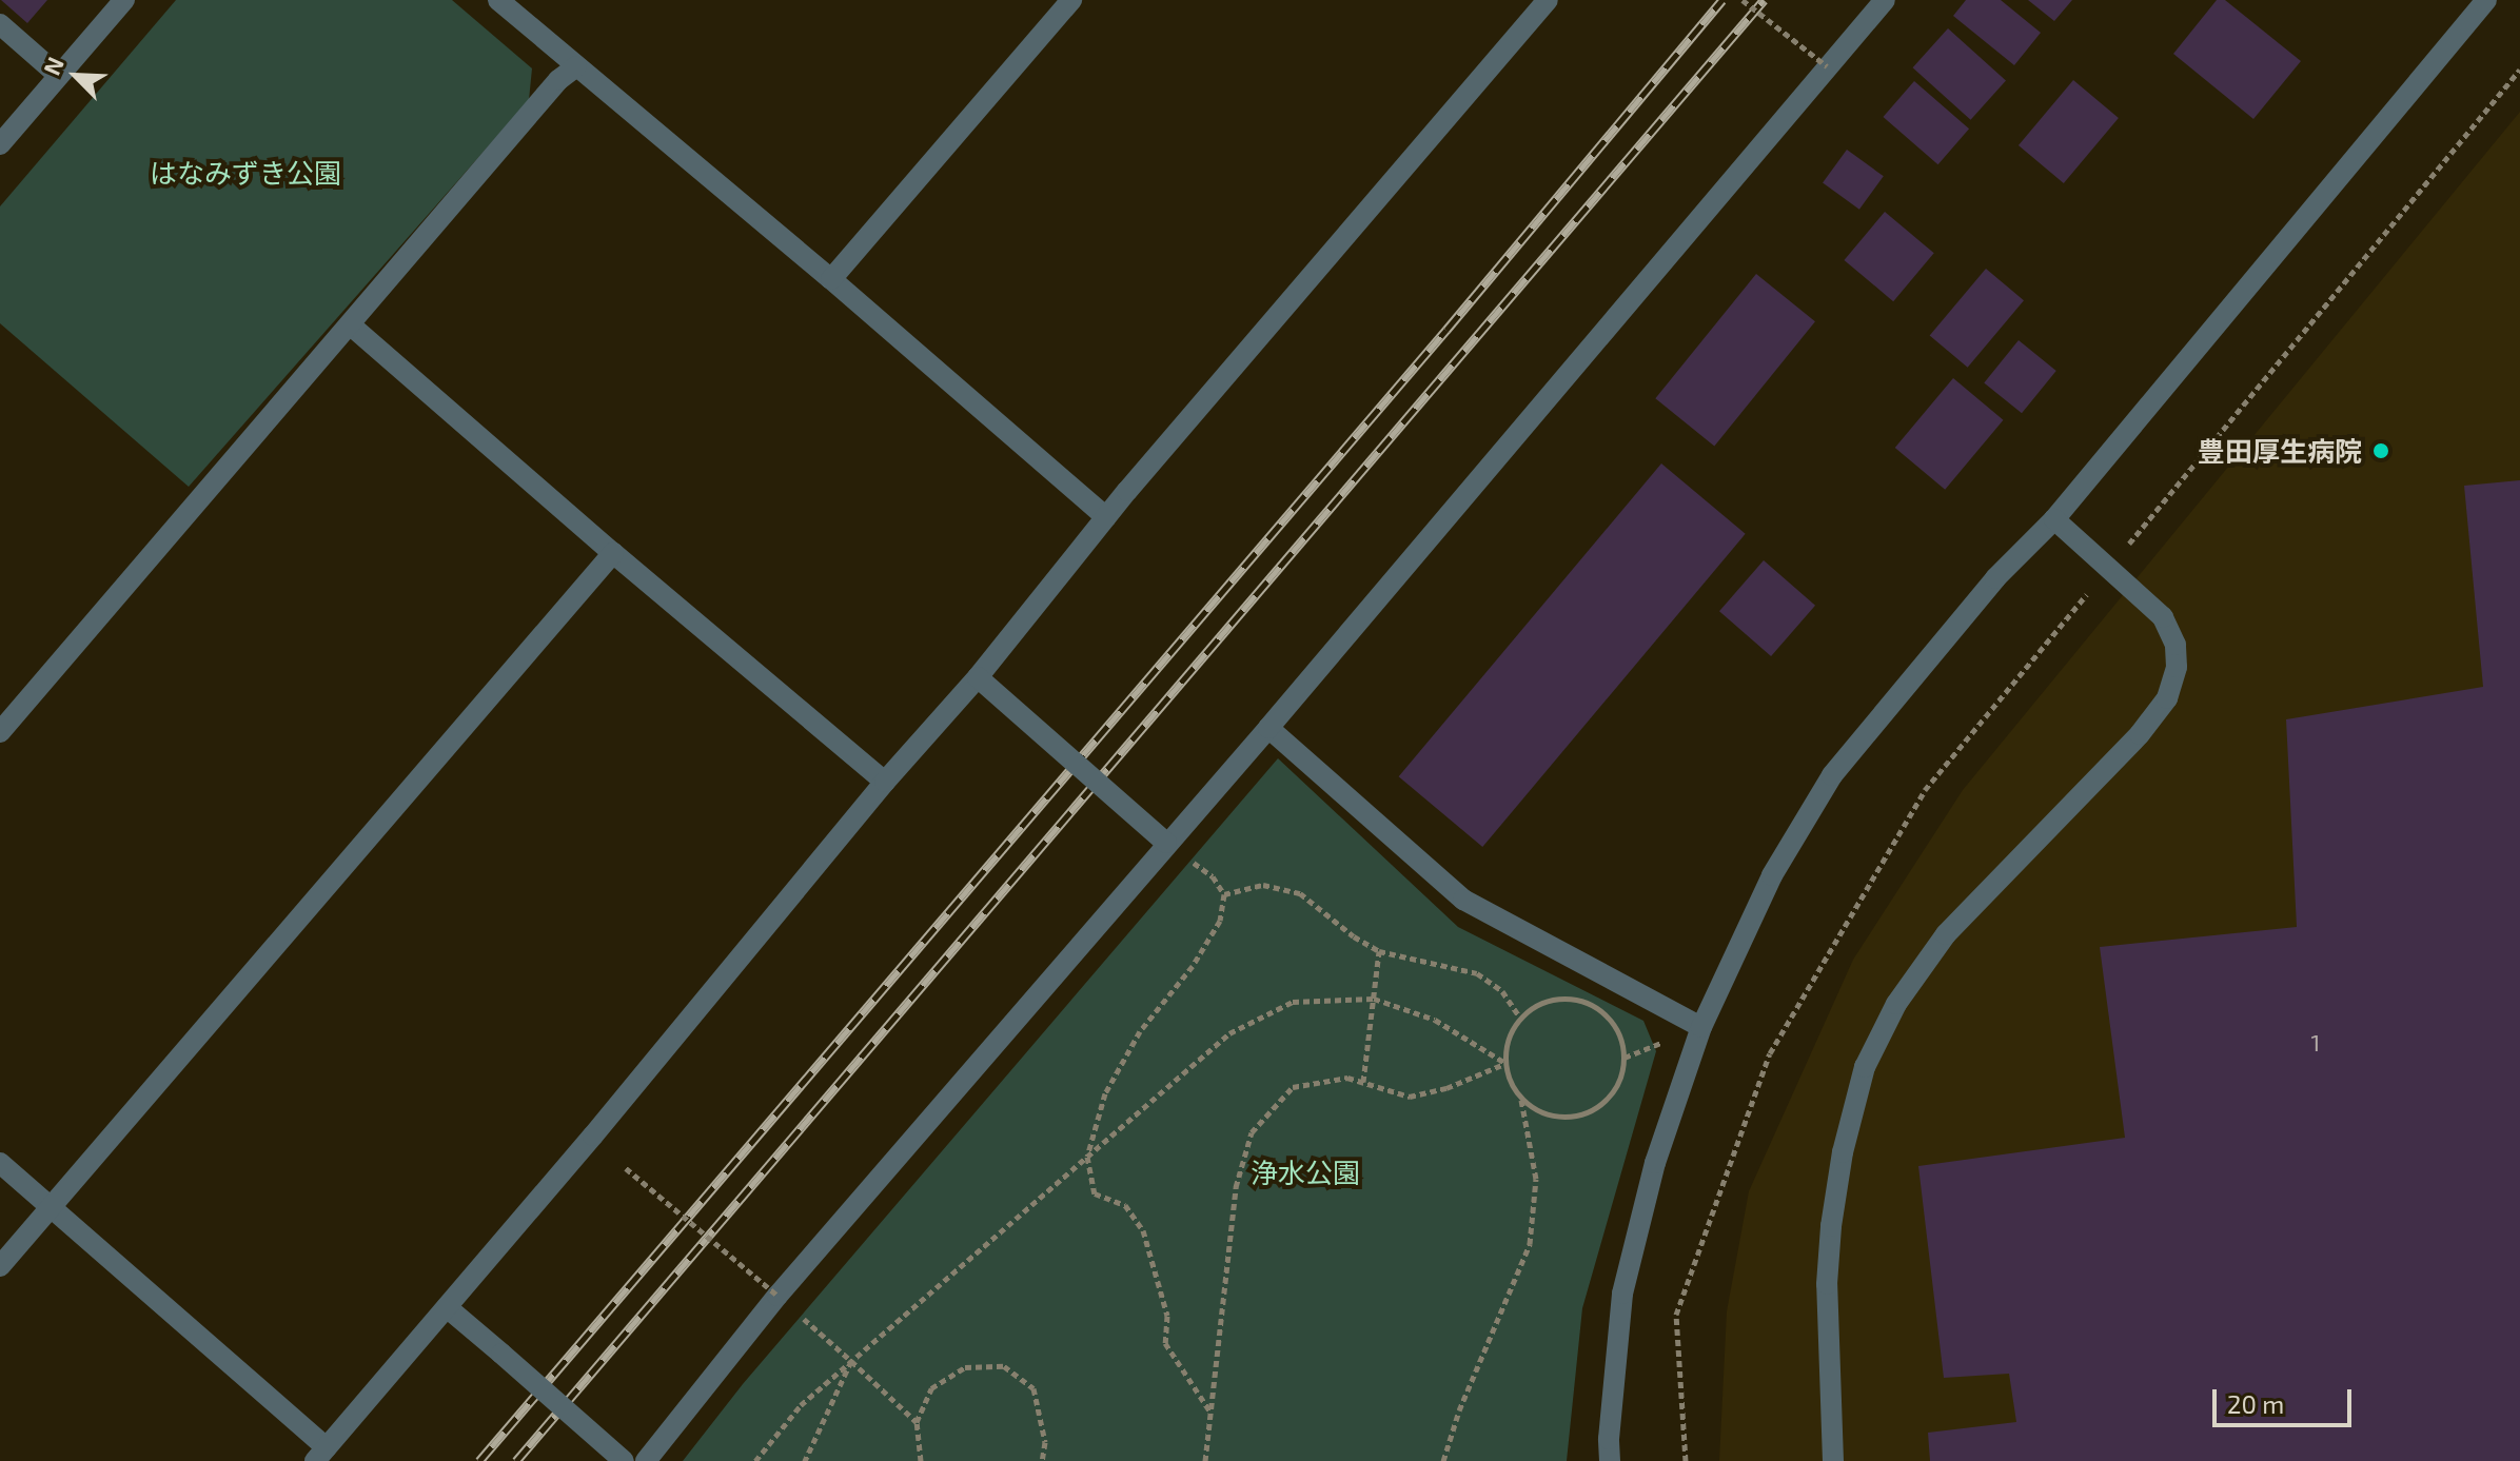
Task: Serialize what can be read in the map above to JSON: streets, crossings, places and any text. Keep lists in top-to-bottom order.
{
  "parks": ["はなみずき公園", "浄水公園"],
  "places": ["豊田厚生病院"],
  "house_numbers": ["1"],
  "scale_bar": "20 m",
  "north": "top left"
}
